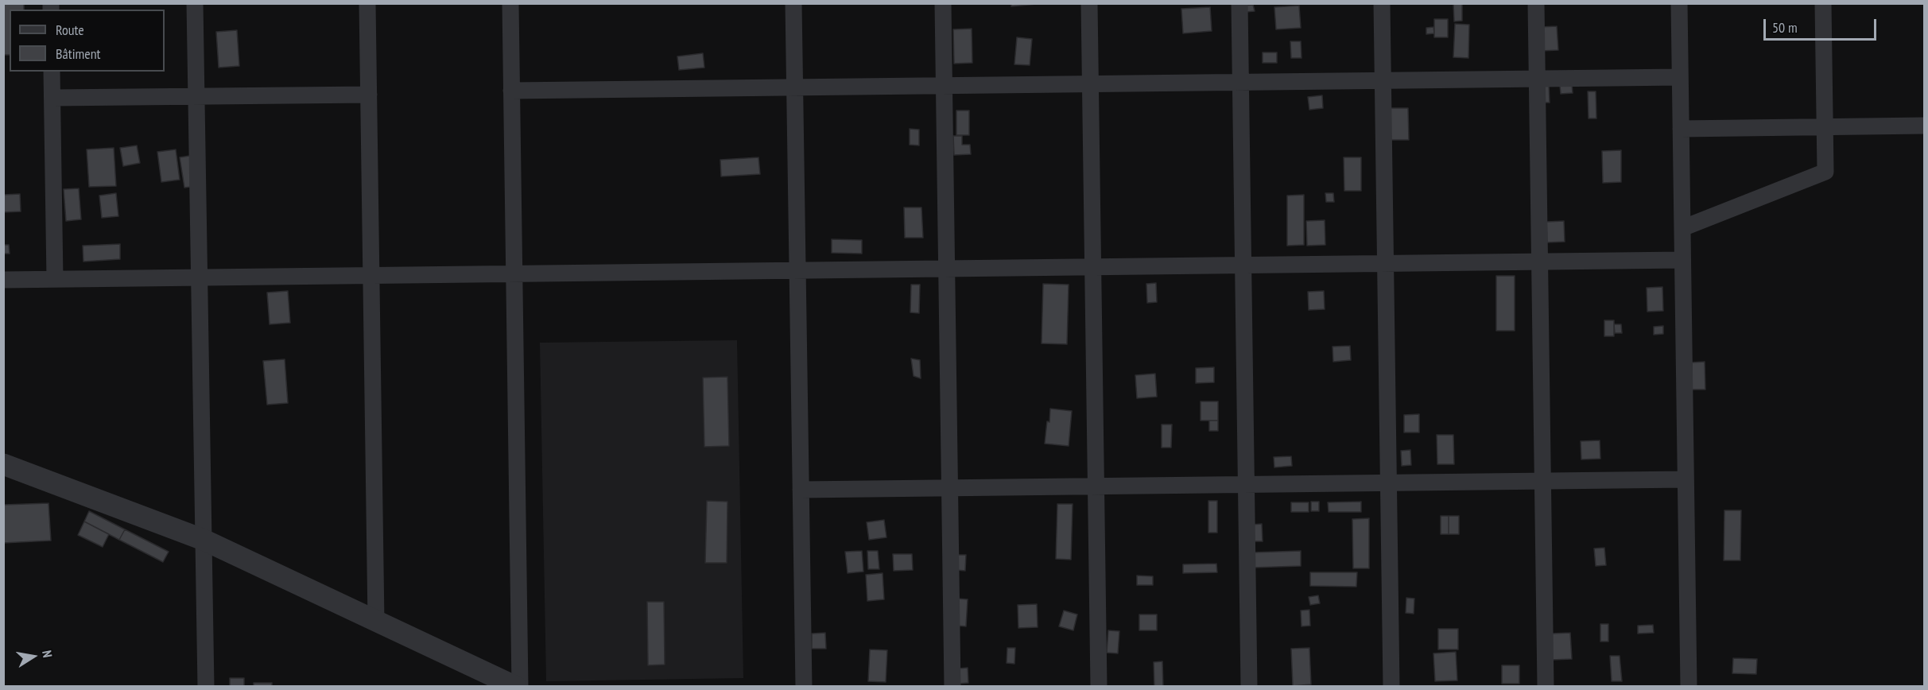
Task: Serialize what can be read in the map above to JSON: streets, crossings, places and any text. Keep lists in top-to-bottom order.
{
  "legend": ["Route", "Bâtiment"],
  "scale_bar": "50 m",
  "north": "right"
}
